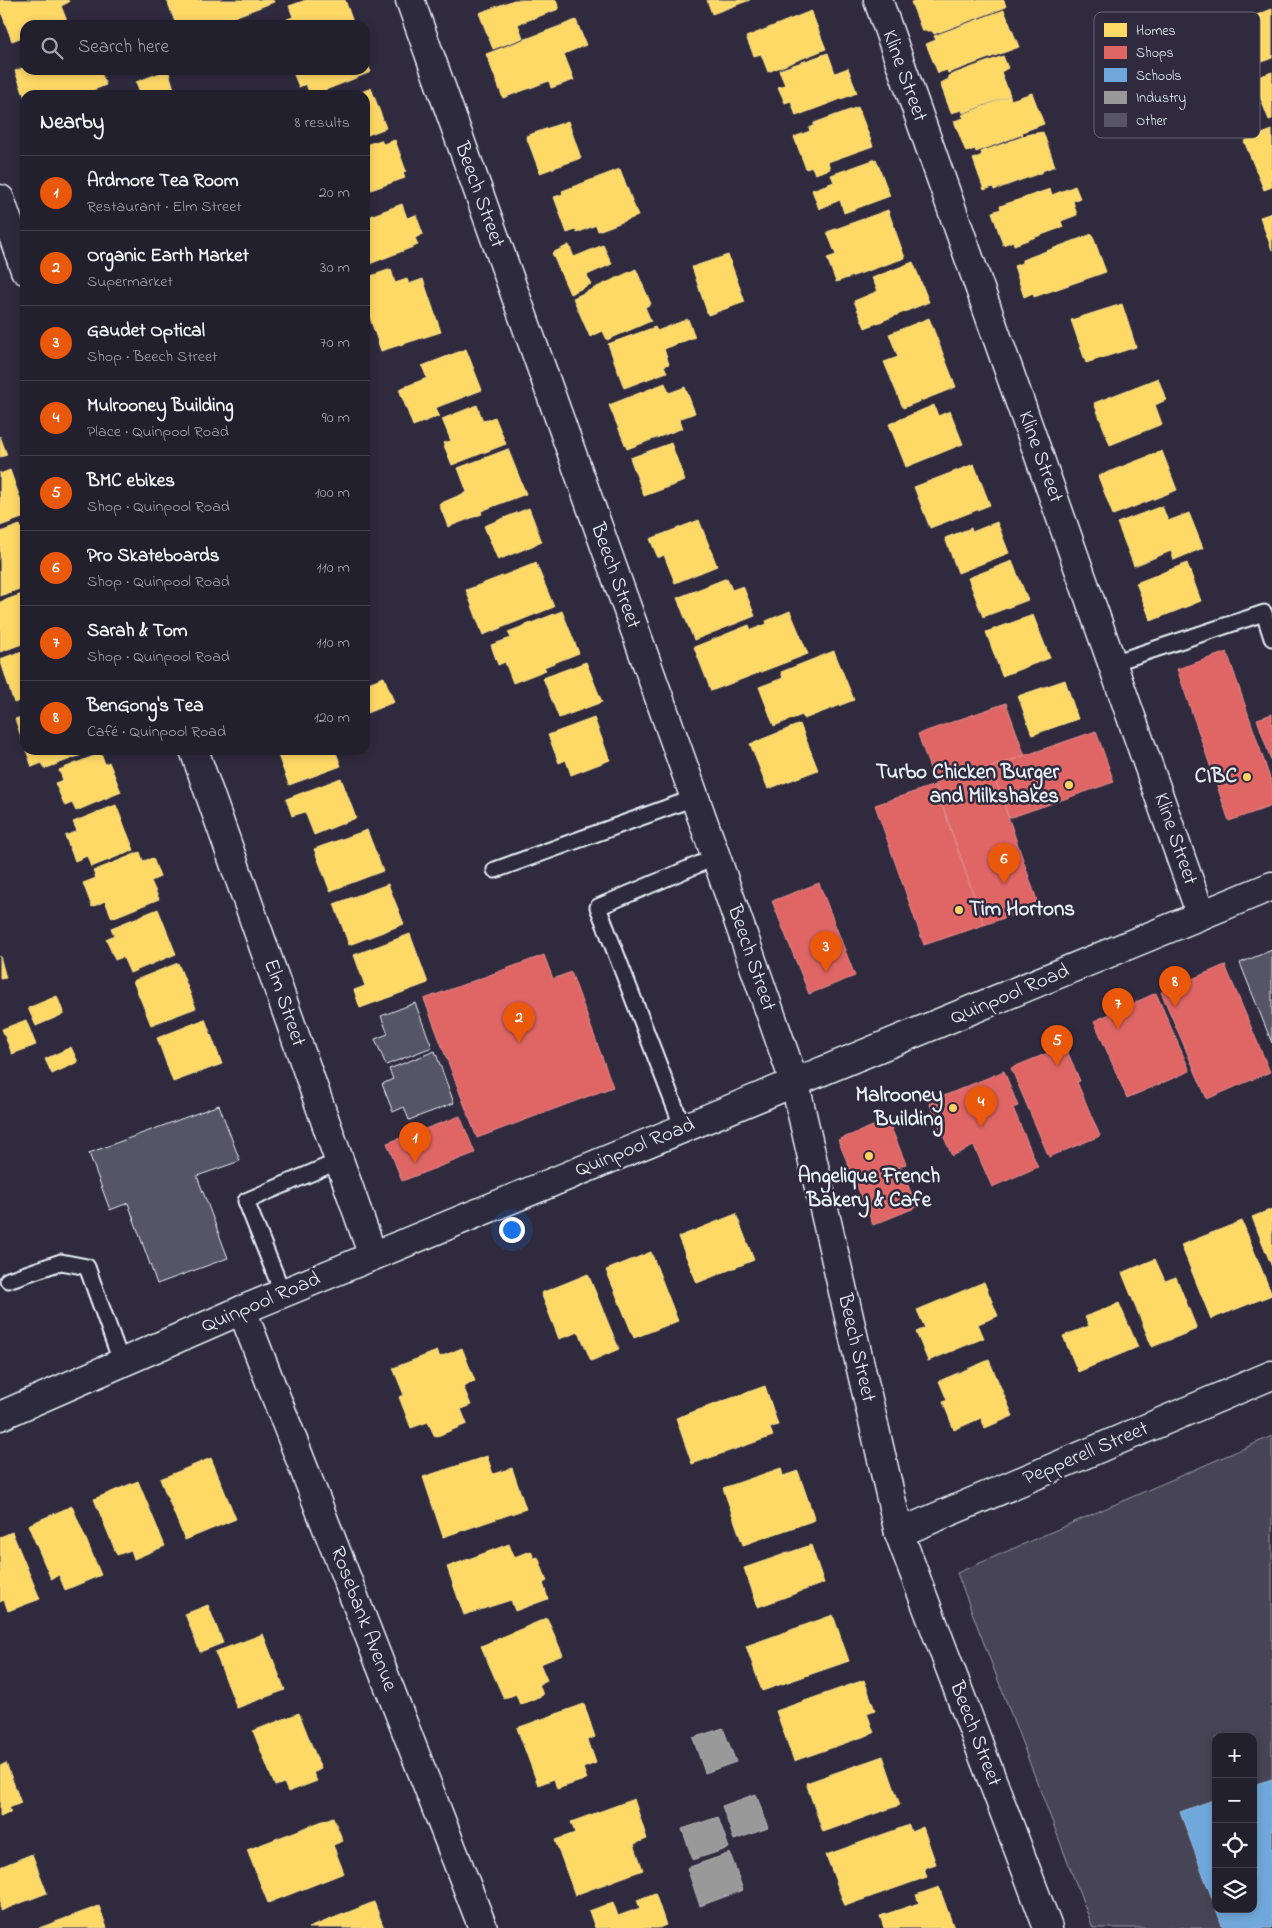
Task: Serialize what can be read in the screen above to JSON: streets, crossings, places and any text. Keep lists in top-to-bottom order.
{
  "streets": {
    "street": [
      "Kline Street",
      "Beech Street",
      "Quinpool Road",
      "Elm Street",
      "Pepperell Street",
      "Rosebank Avenue"
    ]
  },
  "crossings": [
    ["Kline Street", "Quinpool Road"],
    ["Beech Street", "Quinpool Road"],
    ["Beech Street", "Pepperell Street"],
    ["Quinpool Road", "Elm Street"],
    ["Quinpool Road", "Rosebank Avenue"]
  ],
  "places": [
    "CIBC",
    "Turbo Chicken Burger and Milkshakes",
    "Tim Hortons",
    "Malrooney Building",
    "Angelique French Bakery & Cafe"
  ],
  "legend": [
    "Homes",
    "Shops",
    "Schools",
    "Industry",
    "Other"
  ],
  "page": {
    "search": "Search here",
    "heading": ["Nearby", "8 results"],
    "list": [
      {
        "mark": "1",
        "name": "Ardmore Tea Room",
        "note": "Restaurant · Elm Street",
        "value": "20 m"
      },
      {
        "mark": "2",
        "name": "Organic Earth Market",
        "note": "Supermarket",
        "value": "30 m"
      },
      {
        "mark": "3",
        "name": "Gaudet Optical",
        "note": "Shop · Beech Street",
        "value": "70 m"
      },
      {
        "mark": "4",
        "name": "Mulrooney Building",
        "note": "Place · Quinpool Road",
        "value": "90 m"
      },
      {
        "mark": "5",
        "name": "BMC ebikes",
        "note": "Shop · Quinpool Road",
        "value": "100 m"
      },
      {
        "mark": "6",
        "name": "Pro Skateboards",
        "note": "Shop · Quinpool Road",
        "value": "110 m"
      },
      {
        "mark": "7",
        "name": "Sarah & Tom",
        "note": "Shop · Quinpool Road",
        "value": "110 m"
      },
      {
        "mark": "8",
        "name": "BenGong's Tea",
        "note": "Café · Quinpool Road",
        "value": "120 m"
      }
    ],
    "pins": [
      "6",
      "3",
      "8",
      "7",
      "2",
      "5",
      "4",
      "1"
    ],
    "map_buttons": ["+", "−"]
  }
}
